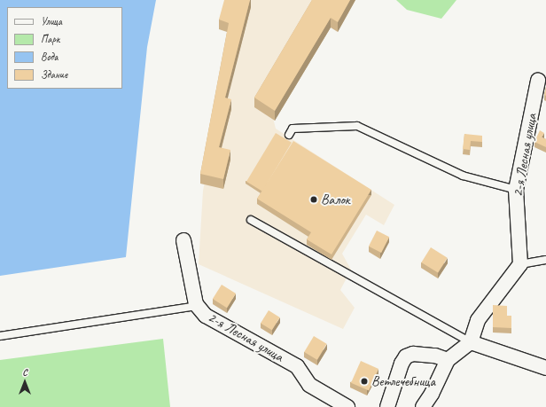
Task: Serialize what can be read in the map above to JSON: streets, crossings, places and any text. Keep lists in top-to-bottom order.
{
  "streets": {
    "street": ["2-я Лесная улица"]
  },
  "places": ["Валок", "Ветлечебница"],
  "legend": [
    "Улица",
    "Парк",
    "Вода",
    "Здание"
  ],
  "north": "top"
}
